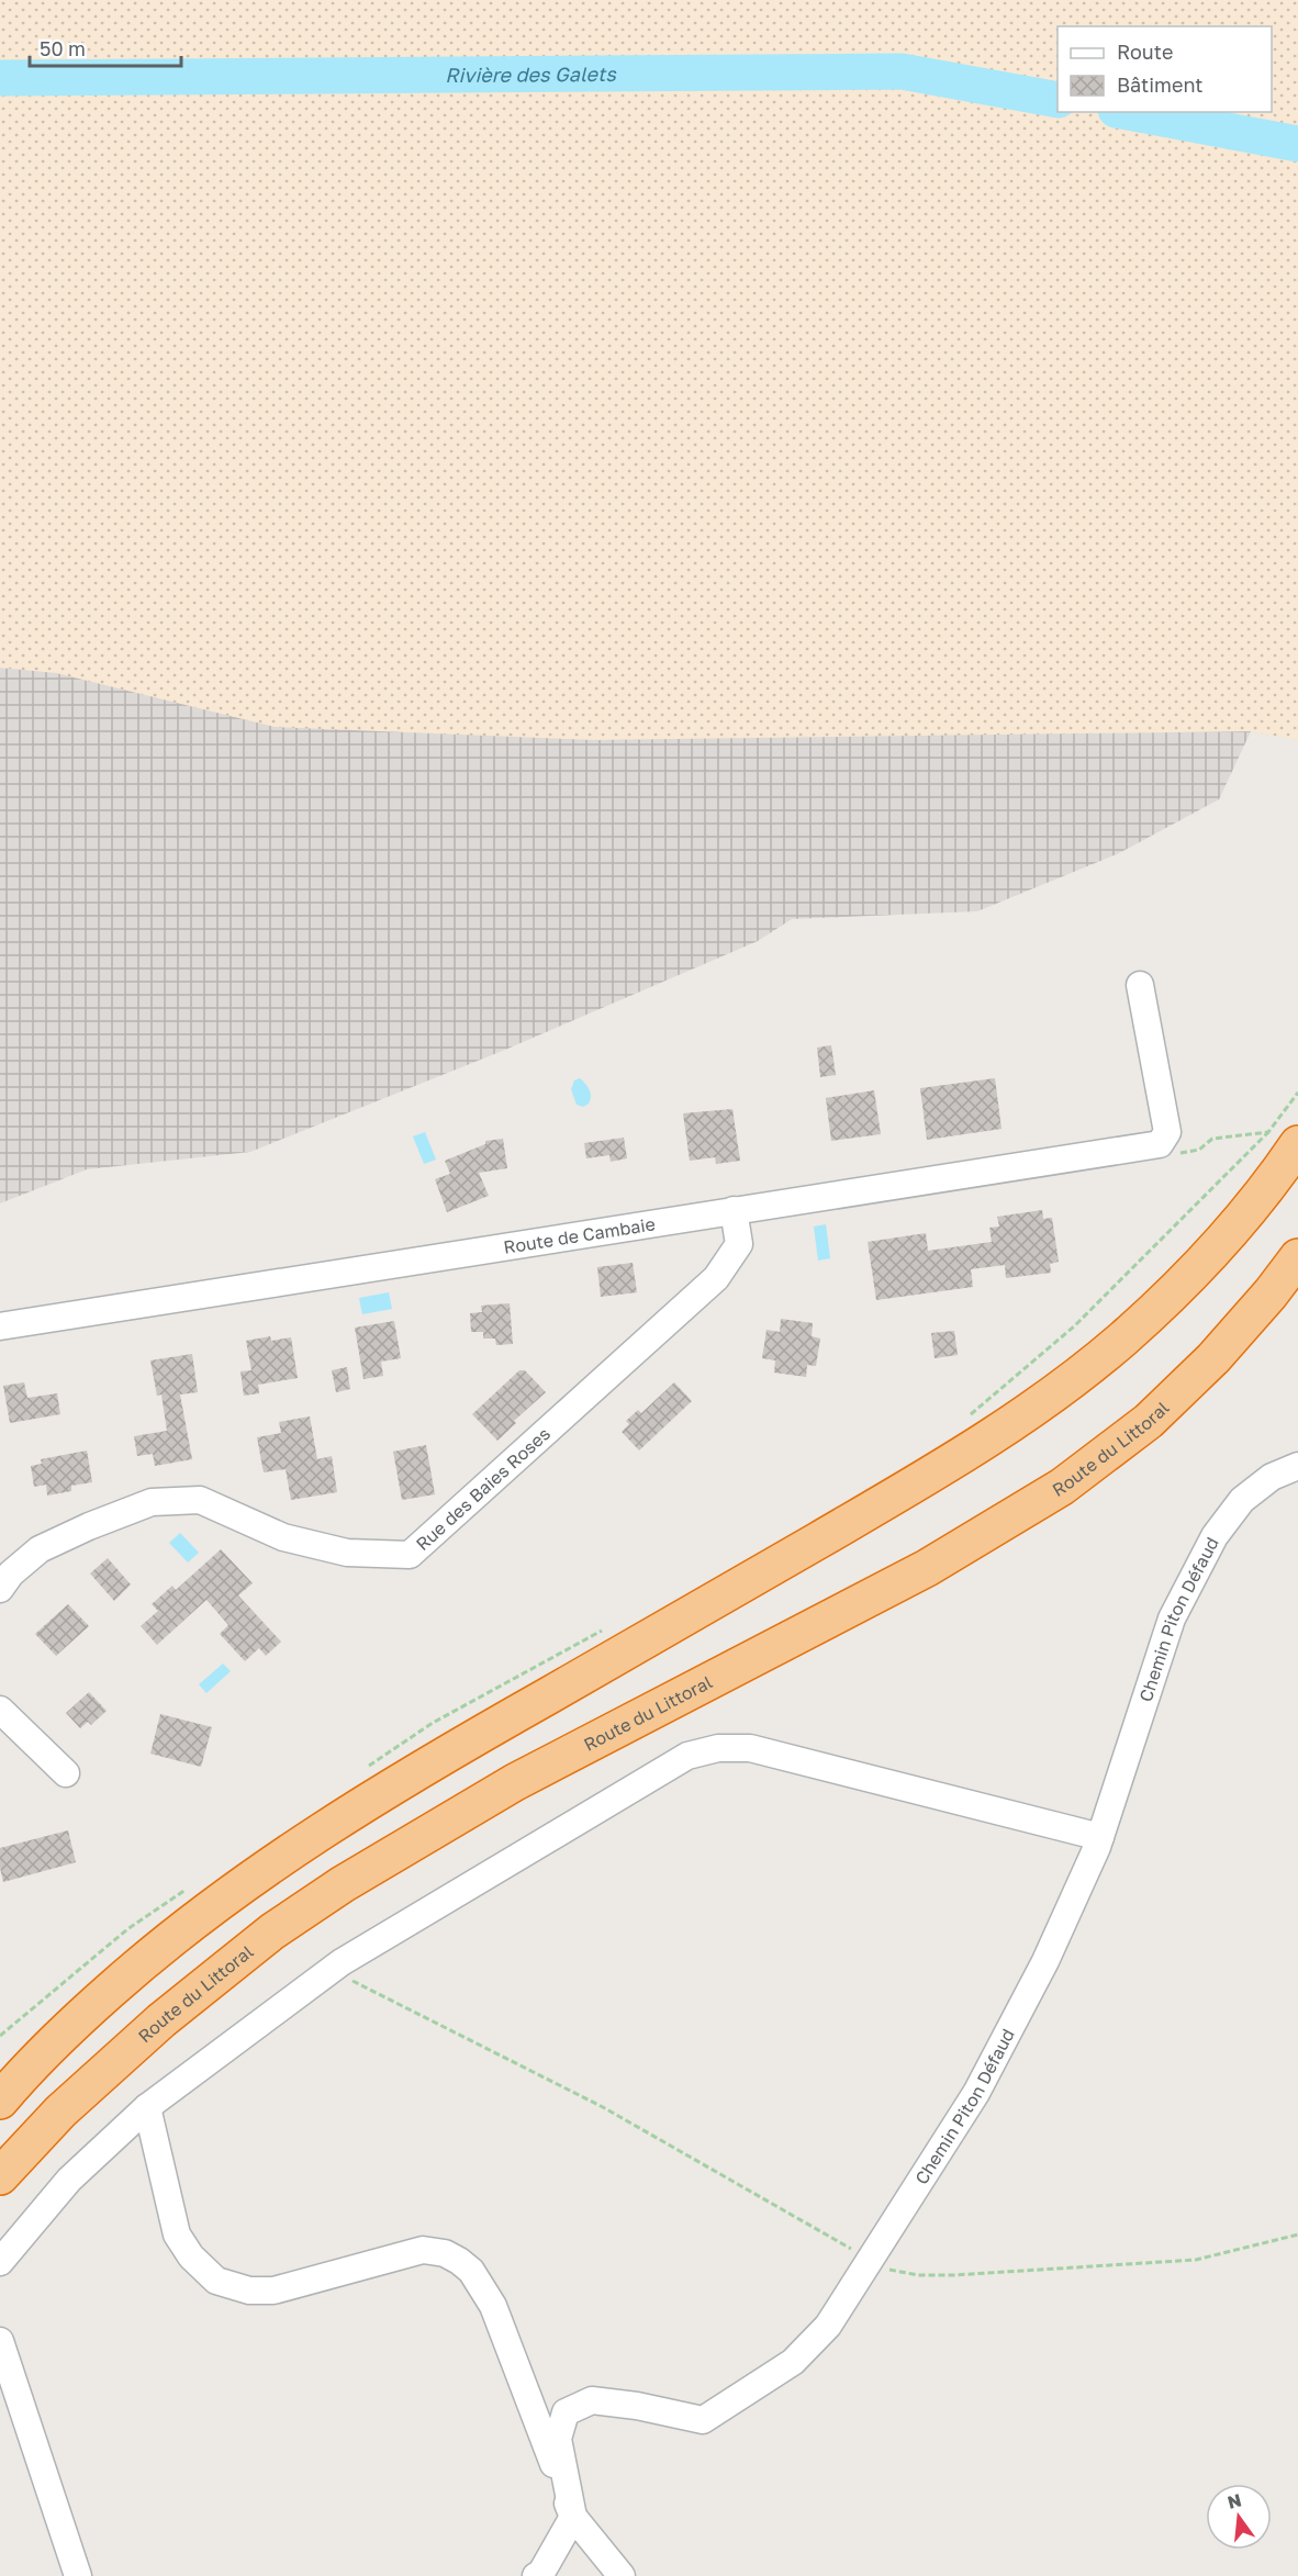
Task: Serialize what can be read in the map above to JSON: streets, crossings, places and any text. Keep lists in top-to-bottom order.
{
  "streets": {
    "highway": ["Route du Littoral"],
    "street": ["Route de Cambaie", "Rue des Baies Roses", "Chemin Piton Défaud"]
  },
  "crossings": [
    ["Route de Cambaie", "Rue des Baies Roses"]
  ],
  "water": ["Rivière des Galets"],
  "legend": ["Route", "Bâtiment"],
  "scale_bar": "50 m",
  "north": "top"
}
